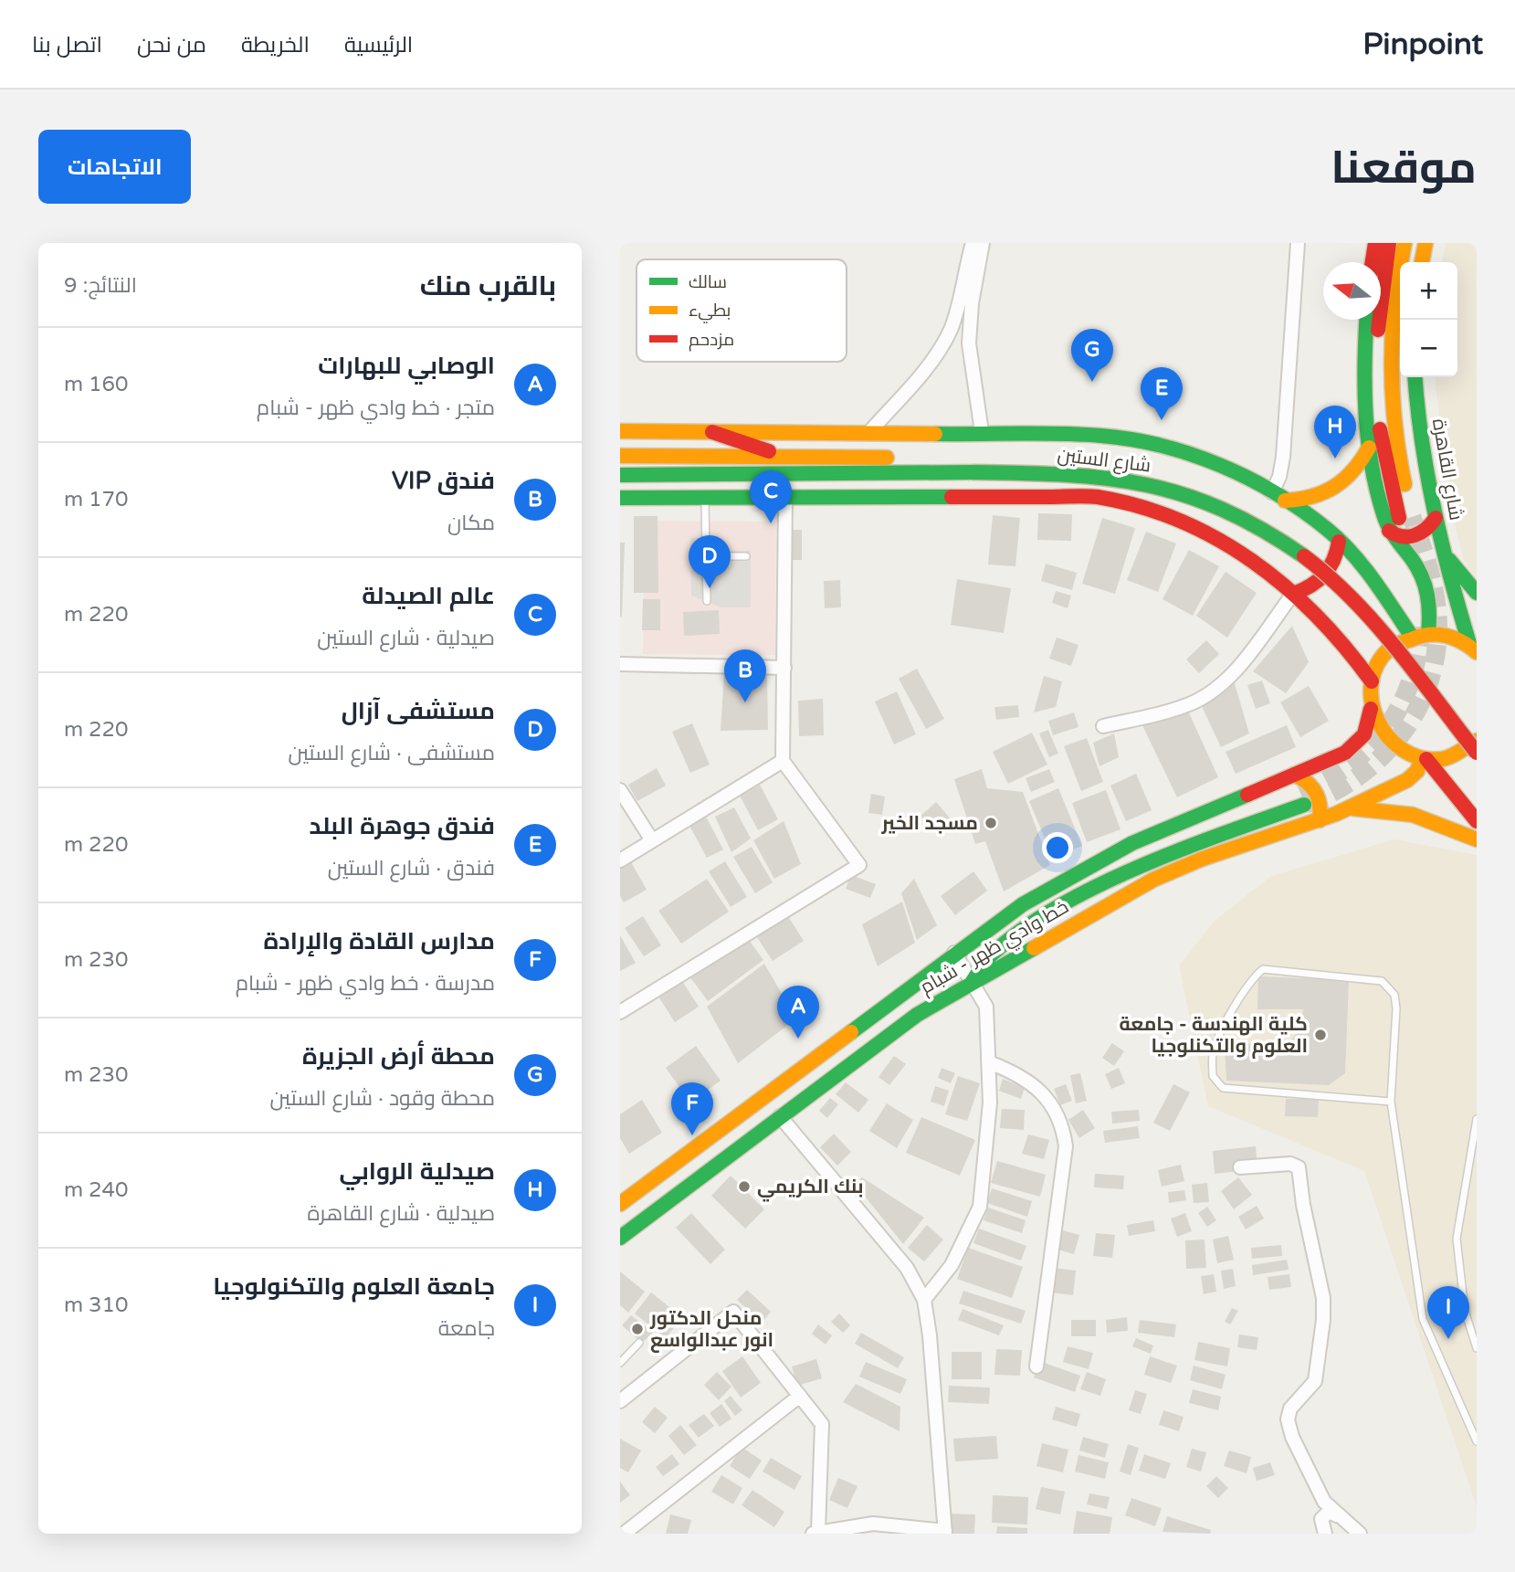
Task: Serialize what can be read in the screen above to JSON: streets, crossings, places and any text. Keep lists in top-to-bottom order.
{
  "streets": {
    "main road": ["شارع الستين", "شارع القاهرة", "خط وادي ظهر - شبام"]
  },
  "places": [
    "مسجد الخير",
    "كلية الهندسة - جامعة العلوم والتكنلوجيا",
    "بنك الكريمي",
    "منحل الدكتور انور عبدالواسع"
  ],
  "legend": ["سالك", "بطيء", "مزدحم"],
  "north": "left",
  "page": {
    "header": "Pinpoint",
    "nav": [
      "الرئيسية",
      "الخريطة",
      "من نحن",
      "اتصل بنا"
    ],
    "title": "موقعنا",
    "buttons": "الاتجاهات",
    "heading": ["بالقرب منك", "النتائج: 9"],
    "map_buttons": ["+", "−"],
    "list": [
      {
        "mark": "A",
        "name": "الوصابي للبهارات",
        "note": "متجر · خط وادي ظهر - شبام",
        "value": "160 m"
      },
      {
        "mark": "B",
        "name": "فندق VIP",
        "note": "مكان",
        "value": "170 m"
      },
      {
        "mark": "C",
        "name": "عالم الصيدلة",
        "note": "صيدلية · شارع الستين",
        "value": "220 m"
      },
      {
        "mark": "D",
        "name": "مستشفى آزال",
        "note": "مستشفى · شارع الستين",
        "value": "220 m"
      },
      {
        "mark": "E",
        "name": "فندق جوهرة البلد",
        "note": "فندق · شارع الستين",
        "value": "220 m"
      },
      {
        "mark": "F",
        "name": "مدارس القادة والإرادة",
        "note": "مدرسة · خط وادي ظهر - شبام",
        "value": "230 m"
      },
      {
        "mark": "G",
        "name": "محطة أرض الجزيرة",
        "note": "محطة وقود · شارع الستين",
        "value": "230 m"
      },
      {
        "mark": "H",
        "name": "صيدلية الروابي",
        "note": "صيدلية · شارع القاهرة",
        "value": "240 m"
      },
      {
        "mark": "I",
        "name": "جامعة العلوم والتكنولوجيا",
        "note": "جامعة",
        "value": "310 m"
      }
    ],
    "pins": [
      "G",
      "E",
      "H",
      "C",
      "D",
      "B",
      "A",
      "F",
      "I"
    ]
  }
}
